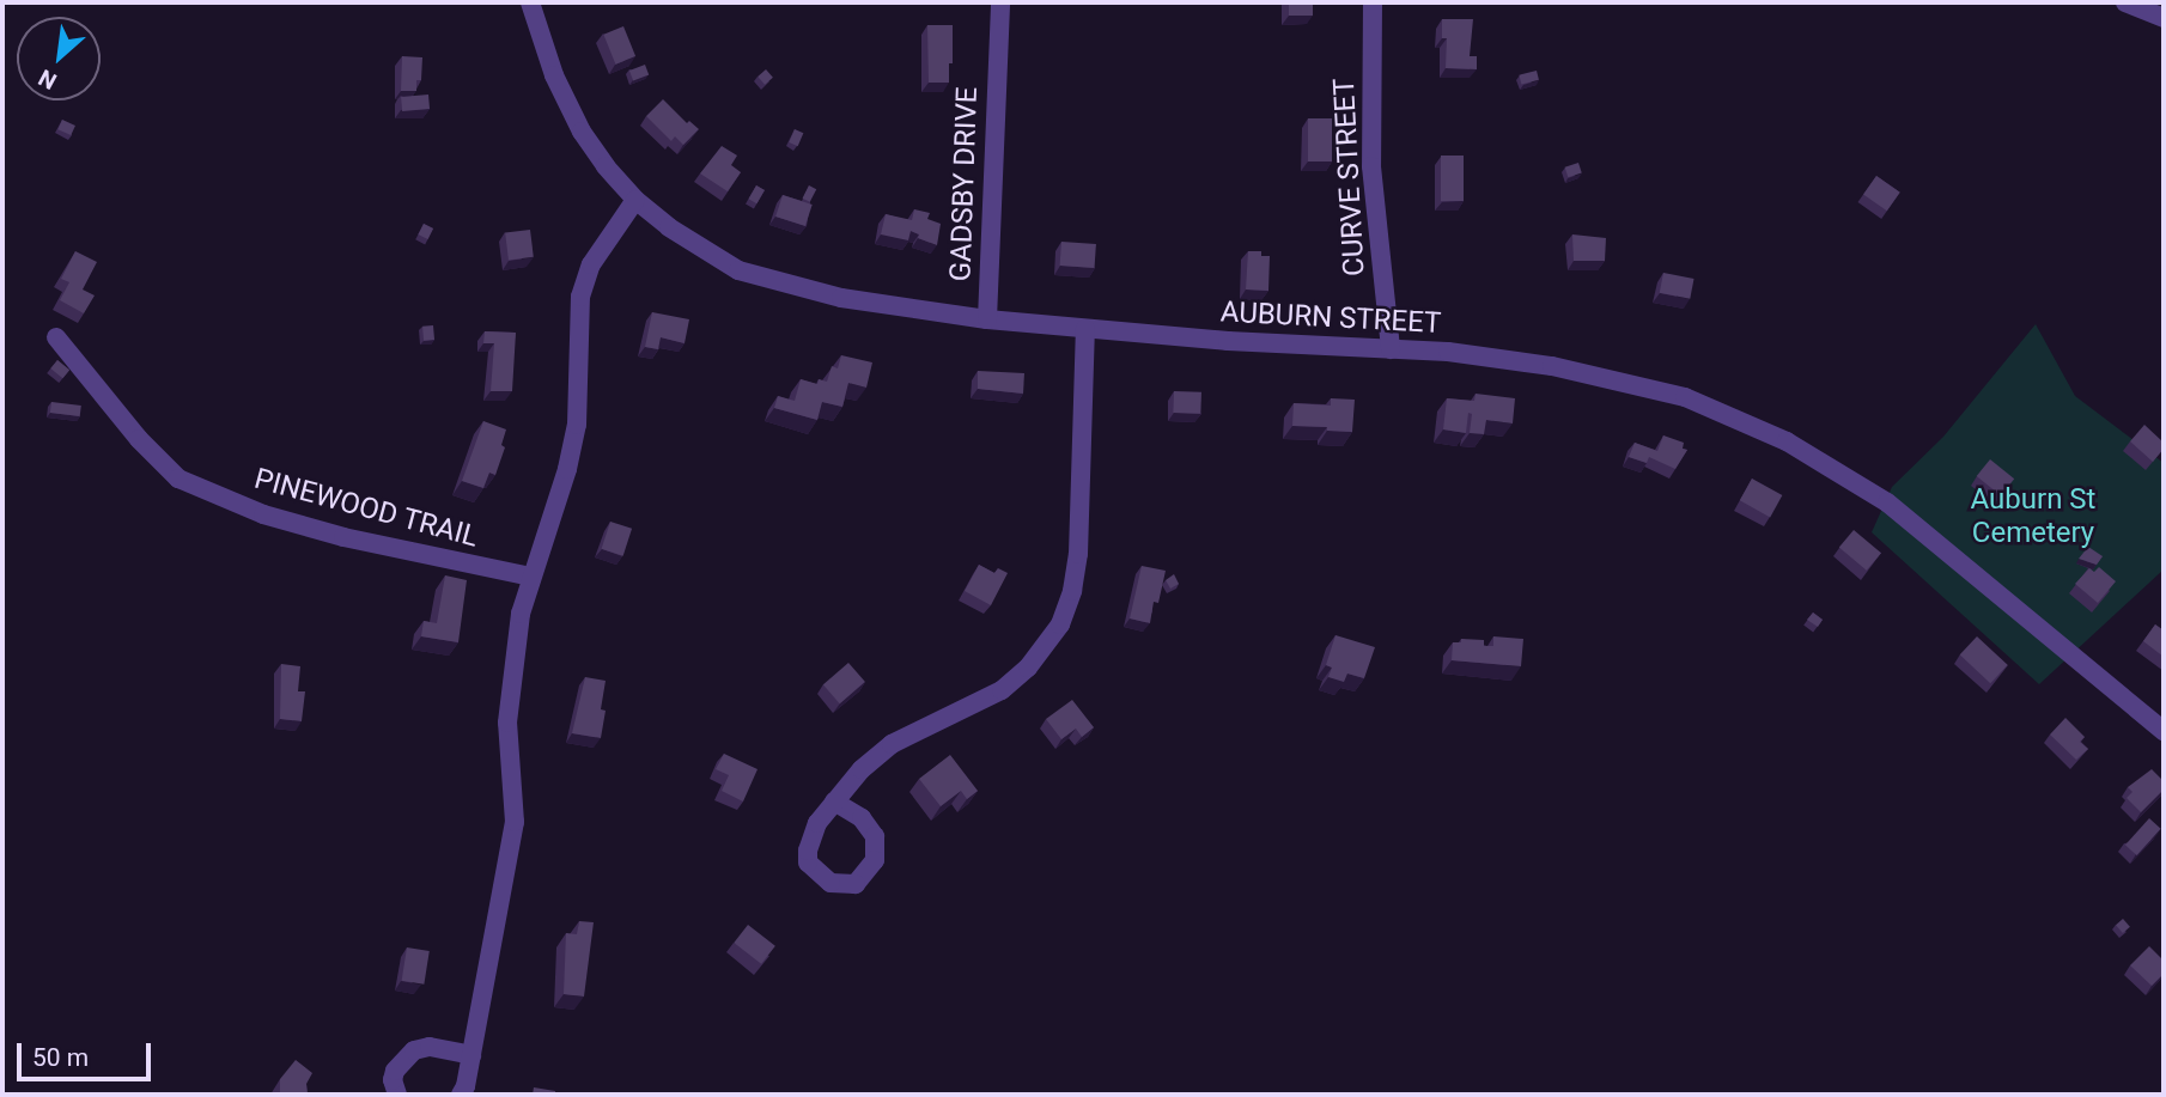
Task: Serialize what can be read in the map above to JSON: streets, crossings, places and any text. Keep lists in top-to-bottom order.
{
  "streets": {
    "street": [
      "CURVE STREET",
      "GADSBY DRIVE",
      "AUBURN STREET",
      "PINEWOOD TRAIL"
    ]
  },
  "crossings": [
    ["CURVE STREET", "AUBURN STREET"],
    ["GADSBY DRIVE", "AUBURN STREET"]
  ],
  "parks": ["Auburn St Cemetery"],
  "scale_bar": "50 m",
  "north": "bottom left"
}
